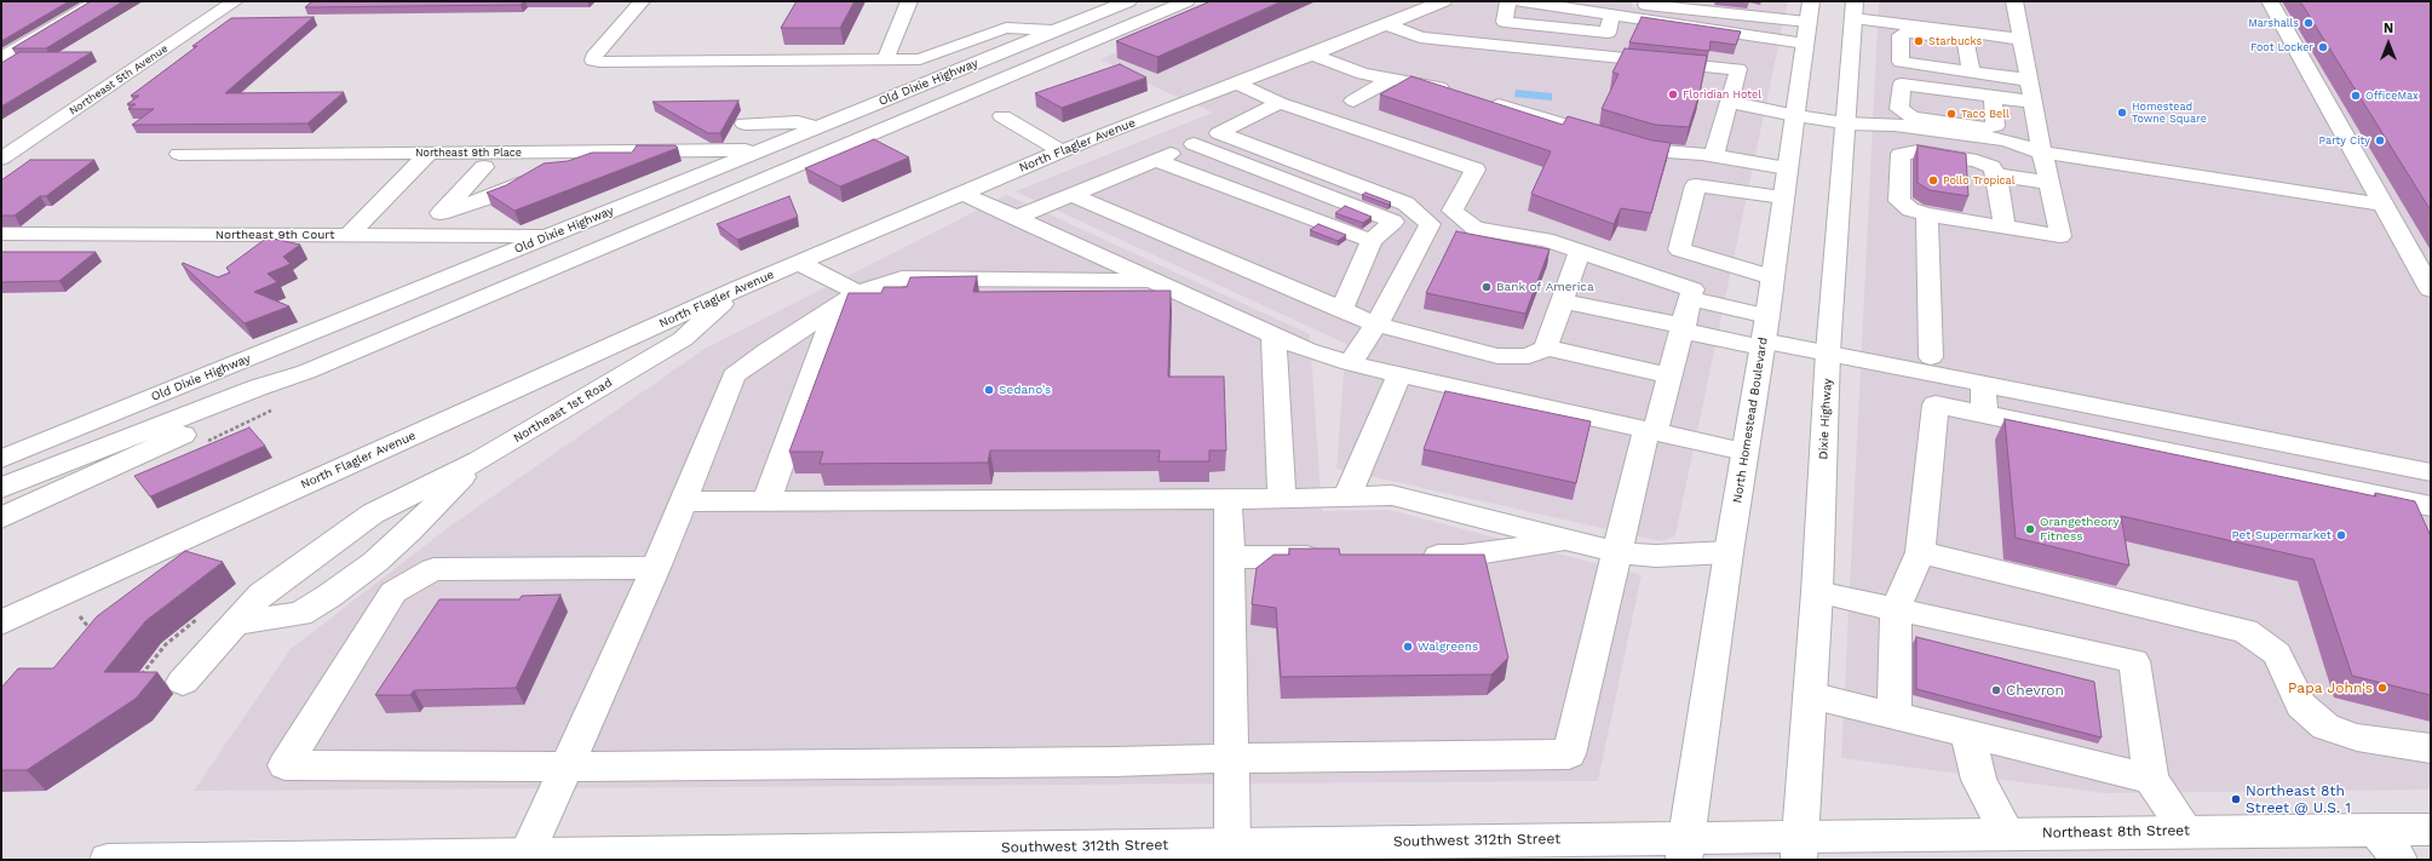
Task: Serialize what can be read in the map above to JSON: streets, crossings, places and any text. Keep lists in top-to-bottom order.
{
  "streets": {
    "main road": [
      "Northeast 5th Avenue",
      "Old Dixie Highway",
      "North Flagler Avenue",
      "Northeast 9th Place",
      "Northeast 9th Court",
      "Northeast 1st Road",
      "Dixie Highway",
      "North Homestead Boulevard",
      "Northeast 8th Street",
      "Southwest 312th Street"
    ]
  },
  "crossings": [
    ["Old Dixie Highway", "Northeast 9th Place"],
    ["Old Dixie Highway", "Northeast 9th Court"],
    ["North Flagler Avenue", "Northeast 1st Road"],
    ["Dixie Highway", "Northeast 8th Street"],
    ["Dixie Highway", "Southwest 312th Street"],
    ["North Homestead Boulevard", "Southwest 312th Street"],
    ["Northeast 8th Street", "Southwest 312th Street"]
  ],
  "places": [
    "Marshalls",
    "Starbucks",
    "Foot Locker",
    "Floridian Hotel",
    "OfficeMax",
    "Homestead Towne Square",
    "Taco Bell",
    "Party City",
    "Pollo Tropical",
    "Bank of America",
    "Sedano’s",
    "Orangetheory Fitness",
    "Pet Supermarket",
    "Walgreens",
    "Papa John's",
    "Chevron",
    "Northeast 8th Street @ U.S. 1"
  ],
  "north": "top"
}
